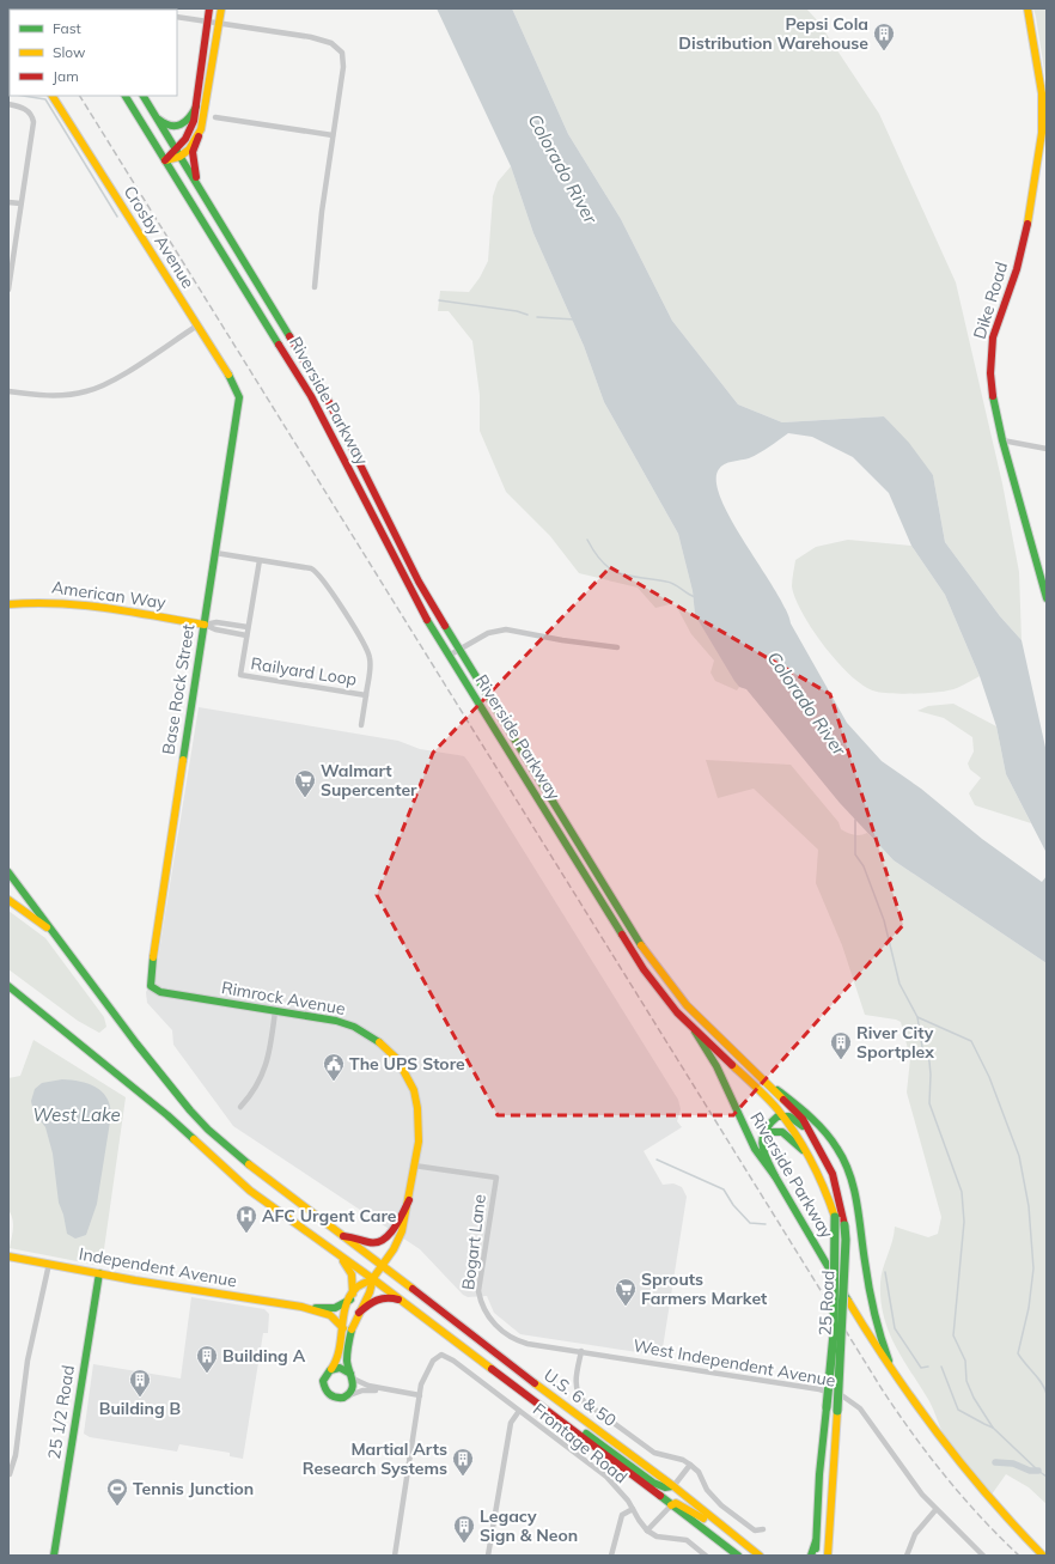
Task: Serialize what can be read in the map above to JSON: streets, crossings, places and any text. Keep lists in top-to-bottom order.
{
  "streets": {
    "main road": [
      "Crosby Avenue",
      "Dike Road",
      "Riverside Parkway",
      "American Way",
      "Base Rock Street",
      "Rimrock Avenue",
      "Independent Avenue",
      "25 Road",
      "U.S. 6 & 50",
      "25 1/2 Road"
    ],
    "street": [
      "Railyard Loop",
      "Bogart Lane",
      "West Independent Avenue",
      "Frontage Road"
    ]
  },
  "crossings": [
    ["Crosby Avenue", "Base Rock Street"],
    ["Riverside Parkway", "25 Road"],
    ["American Way", "Railyard Loop"],
    ["American Way", "Base Rock Street"],
    ["Railyard Loop", "Base Rock Street"],
    ["Base Rock Street", "Rimrock Avenue"],
    ["Rimrock Avenue", "Bogart Lane"],
    ["Rimrock Avenue", "Independent Avenue"],
    ["Rimrock Avenue", "U.S. 6 & 50"],
    ["Bogart Lane", "West Independent Avenue"],
    ["Independent Avenue", "U.S. 6 & 50"],
    ["Independent Avenue", "25 1/2 Road"]
  ],
  "water": ["Colorado River", "West Lake"],
  "places": {
    "building": [
      "Pepsi Cola Distribution Warehouse",
      "River City Sportplex",
      "Building A",
      "Building B",
      "Martial Arts Research Systems",
      "Legacy Sign & Neon"
    ],
    "supermarket": ["Walmart Supercenter", "Sprouts Farmers Market"],
    "public building": ["The UPS Store"],
    "hospital": ["AFC Urgent Care"],
    "sports": ["Tennis Junction"]
  },
  "legend": ["Fast", "Slow", "Jam"]
}
